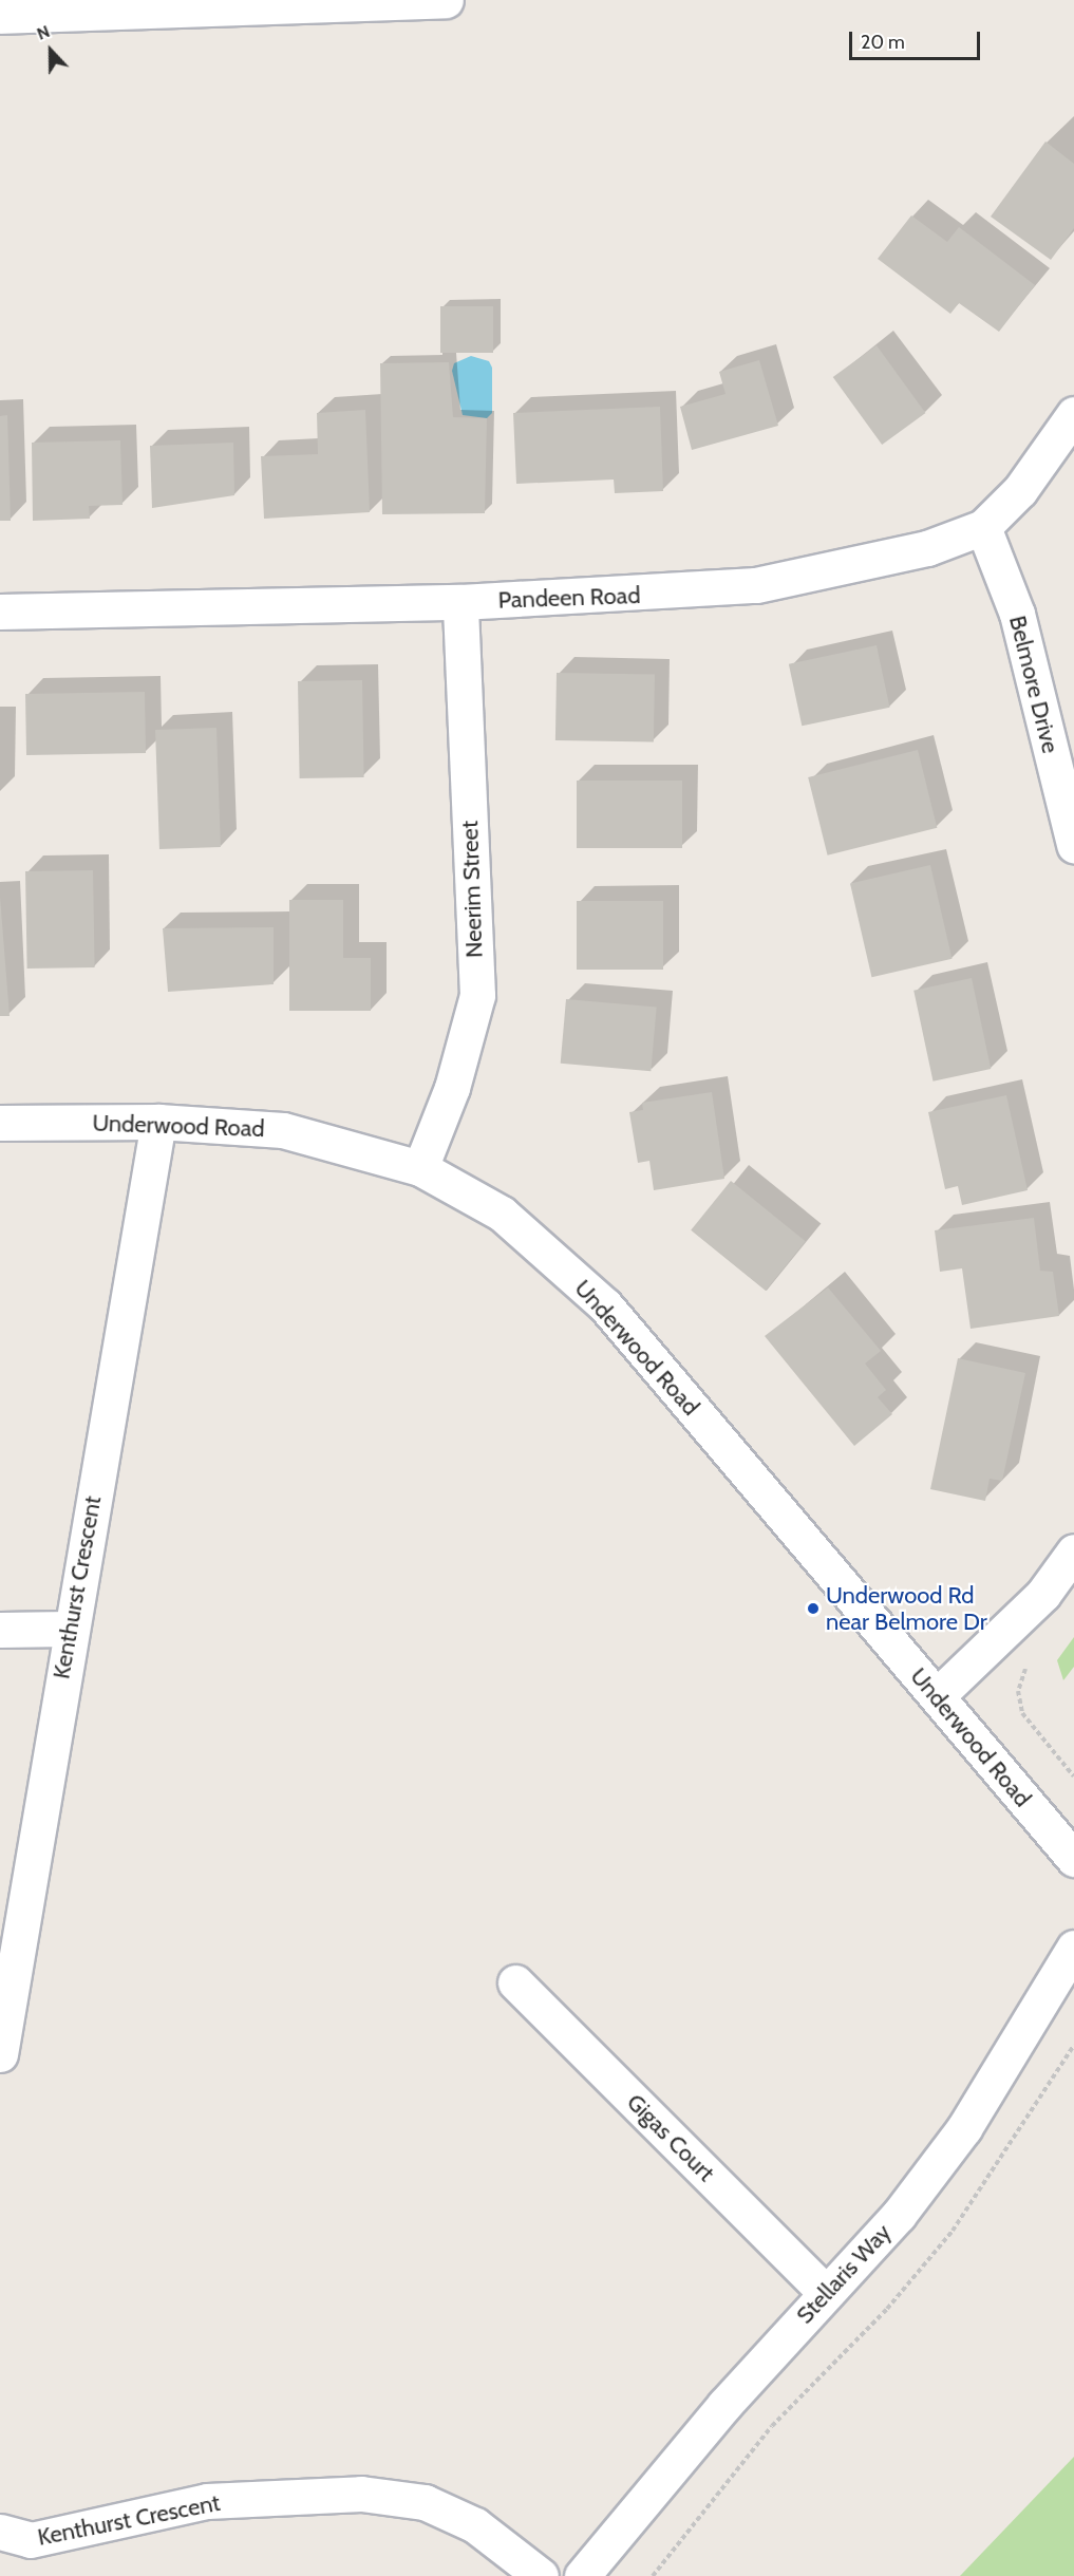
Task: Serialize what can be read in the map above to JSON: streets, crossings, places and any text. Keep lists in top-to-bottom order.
{
  "streets": {
    "street": [
      "Pandeen Road",
      "Belmore Drive",
      "Neerim Street",
      "Underwood Road",
      "Kenthurst Crescent",
      "Gigas Court",
      "Stellaris Way"
    ]
  },
  "crossings": [
    ["Pandeen Road", "Belmore Drive"],
    ["Pandeen Road", "Neerim Street"],
    ["Neerim Street", "Underwood Road"],
    ["Underwood Road", "Kenthurst Crescent"],
    ["Gigas Court", "Stellaris Way"]
  ],
  "places": ["Underwood Rd near Belmore Dr"],
  "scale_bar": "20 m",
  "north": "top"
}
